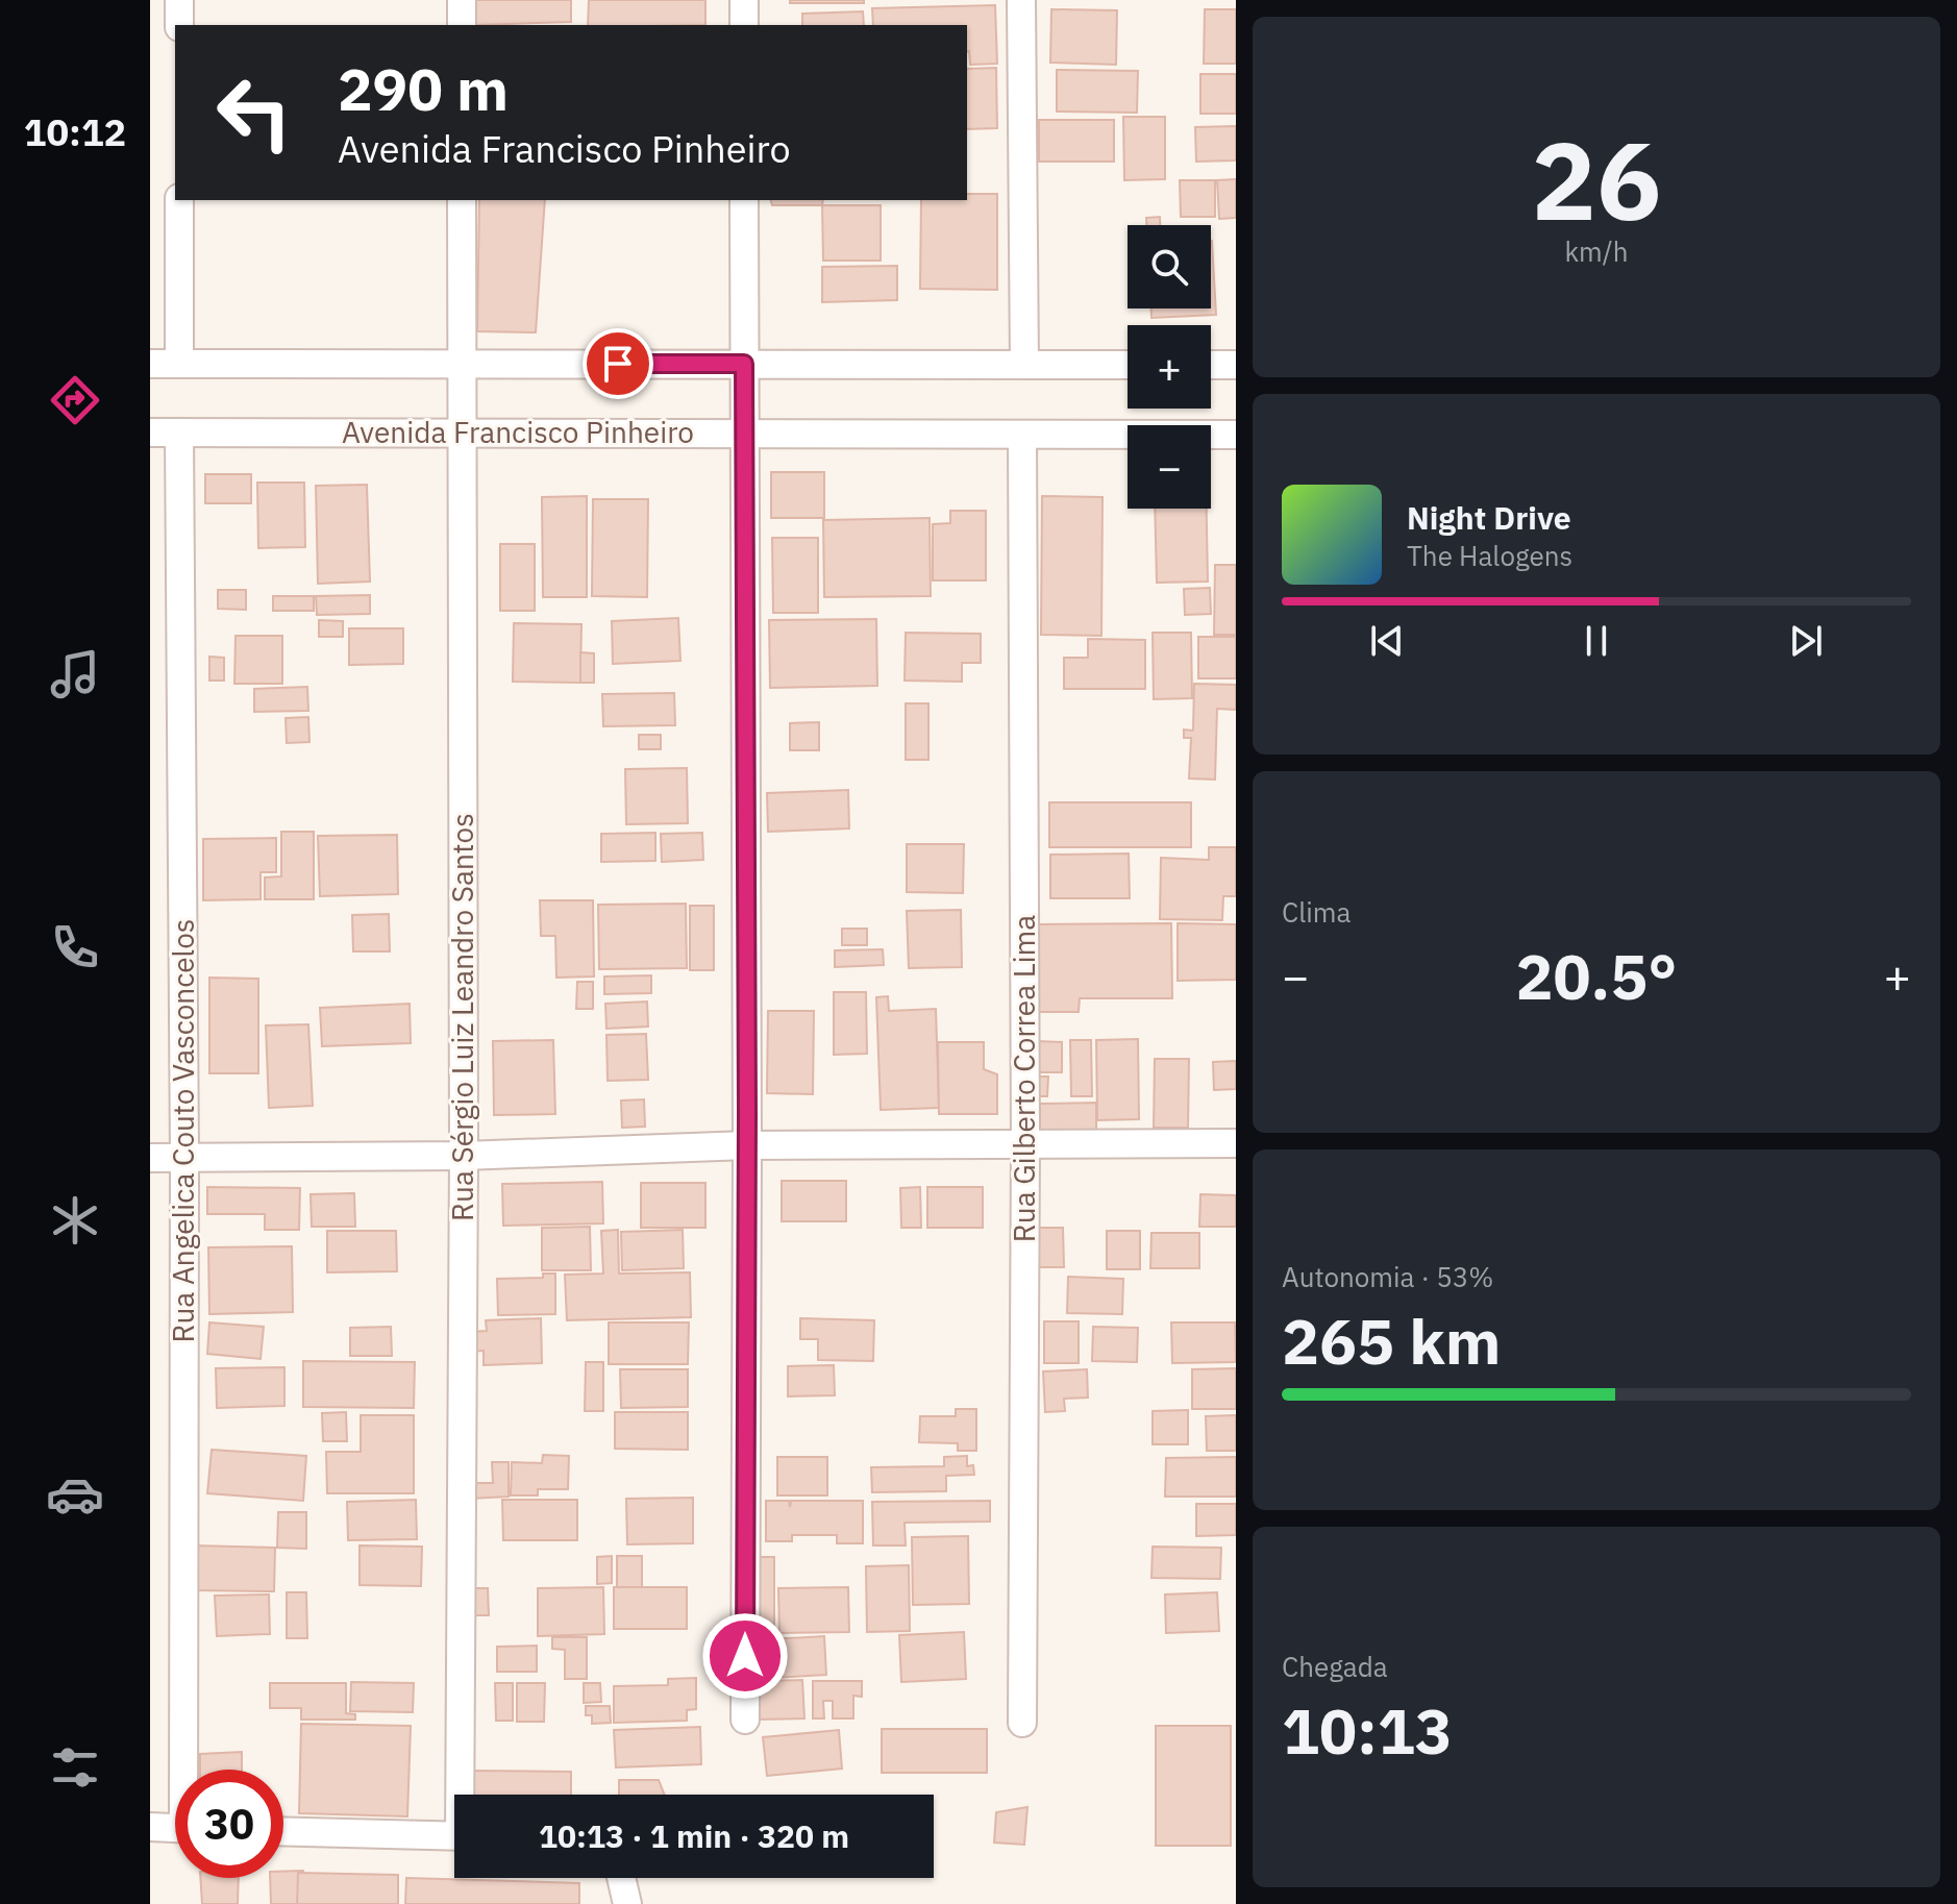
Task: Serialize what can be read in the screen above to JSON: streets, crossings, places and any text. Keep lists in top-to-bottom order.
{
  "streets": {
    "street": [
      "Avenida Francisco Pinheiro",
      "Rua Sérgio Luiz Leandro Santos",
      "Rua Gilberto Correa Lima",
      "Rua Angelica Couto Vasconcelos"
    ]
  },
  "crossings": [
    ["Avenida Francisco Pinheiro", "Rua Sérgio Luiz Leandro Santos"],
    ["Avenida Francisco Pinheiro", "Rua Gilberto Correa Lima"],
    ["Avenida Francisco Pinheiro", "Rua Angelica Couto Vasconcelos"]
  ],
  "page": {
    "tabs": "10:12",
    "tile": [
      ["26", "km/h"],
      "Clima",
      ["Autonomia · 53%", "265 km"],
      ["Chegada", "10:13"]
    ],
    "turn": ["290 m", "Avenida Francisco Pinheiro"],
    "map_buttons": ["+", "−"],
    "song": ["Night Drive", "The Halogens"],
    "heat": ["−", "20.5°", "+"],
    "limit": "30",
    "trip": "10:13 · 1 min · 320 m"
  }
}
